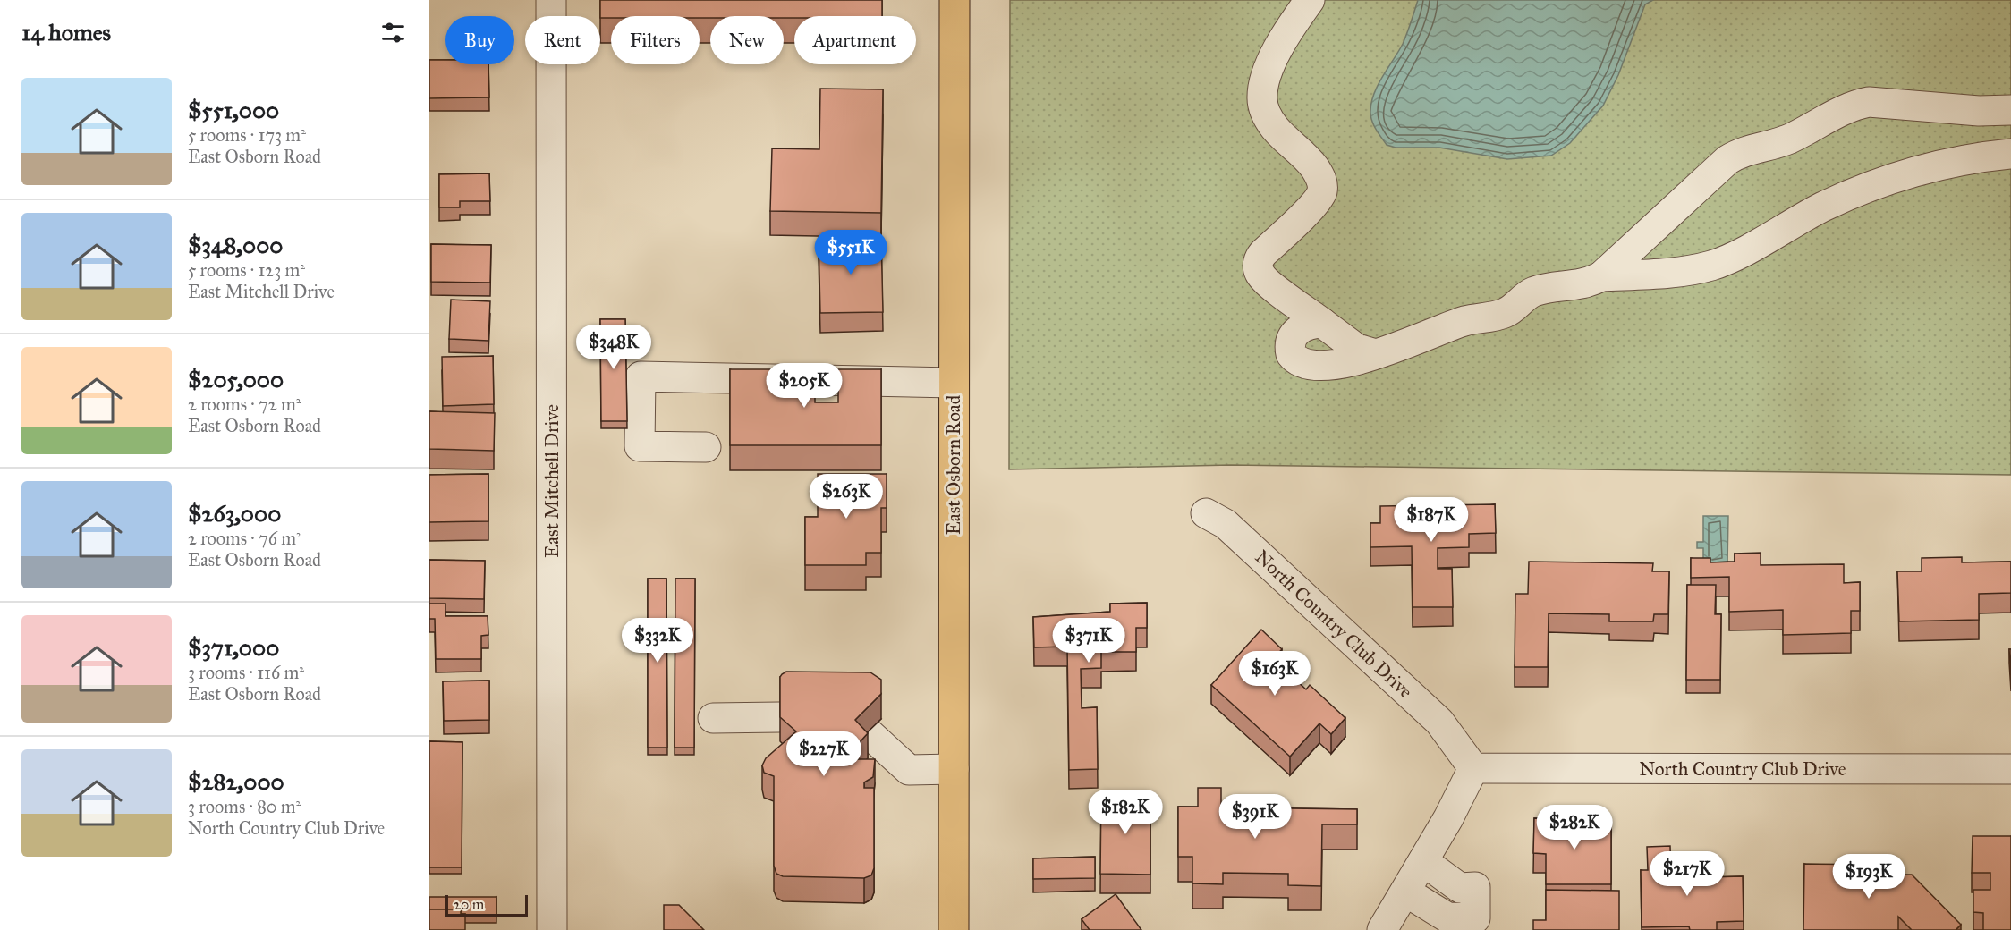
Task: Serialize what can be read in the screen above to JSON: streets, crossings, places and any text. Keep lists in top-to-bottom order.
{
  "streets": {
    "main road": ["East Osborn Road"],
    "street": ["East Mitchell Drive", "North Country Club Drive"]
  },
  "scale_bar": "20 m",
  "page": {
    "heading": "14 homes",
    "chip": [
      "Buy",
      "Rent",
      "Filters",
      "New",
      "Apartment"
    ],
    "list": [
      {
        "name": "$551,000",
        "note": "5 rooms · 173 m² · East Osborn Road"
      },
      {
        "name": "$348,000",
        "note": "5 rooms · 123 m² · East Mitchell Drive"
      },
      {
        "name": "$205,000",
        "note": "2 rooms · 72 m² · East Osborn Road"
      },
      {
        "name": "$263,000",
        "note": "2 rooms · 76 m² · East Osborn Road"
      },
      {
        "name": "$371,000",
        "note": "3 rooms · 116 m² · East Osborn Road"
      },
      {
        "name": "$282,000",
        "note": "3 rooms · 80 m² · North Country Club Drive"
      }
    ],
    "price": [
      "$551K",
      "$348K",
      "$205K",
      "$263K",
      "$187K",
      "$332K",
      "$371K",
      "$163K",
      "$227K",
      "$182K",
      "$391K",
      "$282K",
      "$217K",
      "$193K"
    ],
    "scale": "20 m"
  }
}
